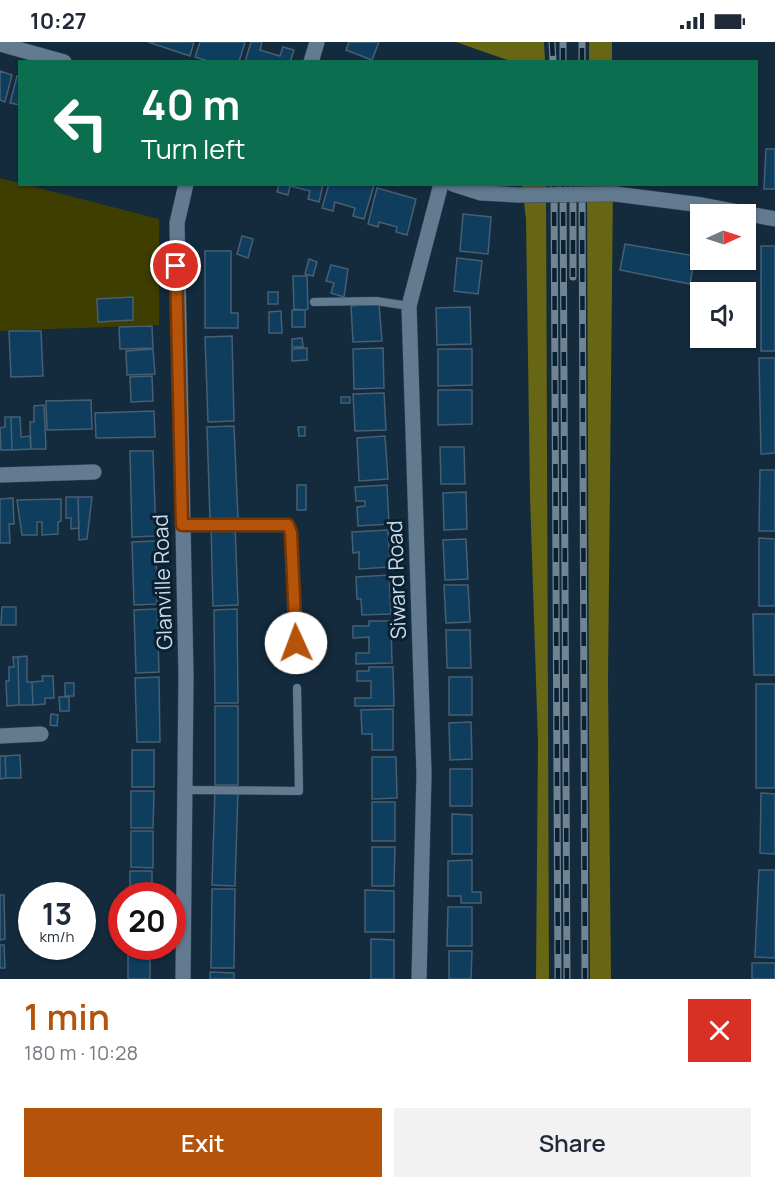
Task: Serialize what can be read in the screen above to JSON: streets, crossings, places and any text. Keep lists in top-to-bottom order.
{
  "streets": {
    "street": ["Siward Road", "Glanville Road"]
  },
  "north": "right",
  "page": {
    "status": "10:27",
    "turn": ["40 m", "Turn left"],
    "speed": "13 km/h",
    "limit": "20",
    "heading": ["1 min", "180 m · 10:28"],
    "buttons": ["Exit", "Share"]
  }
}
